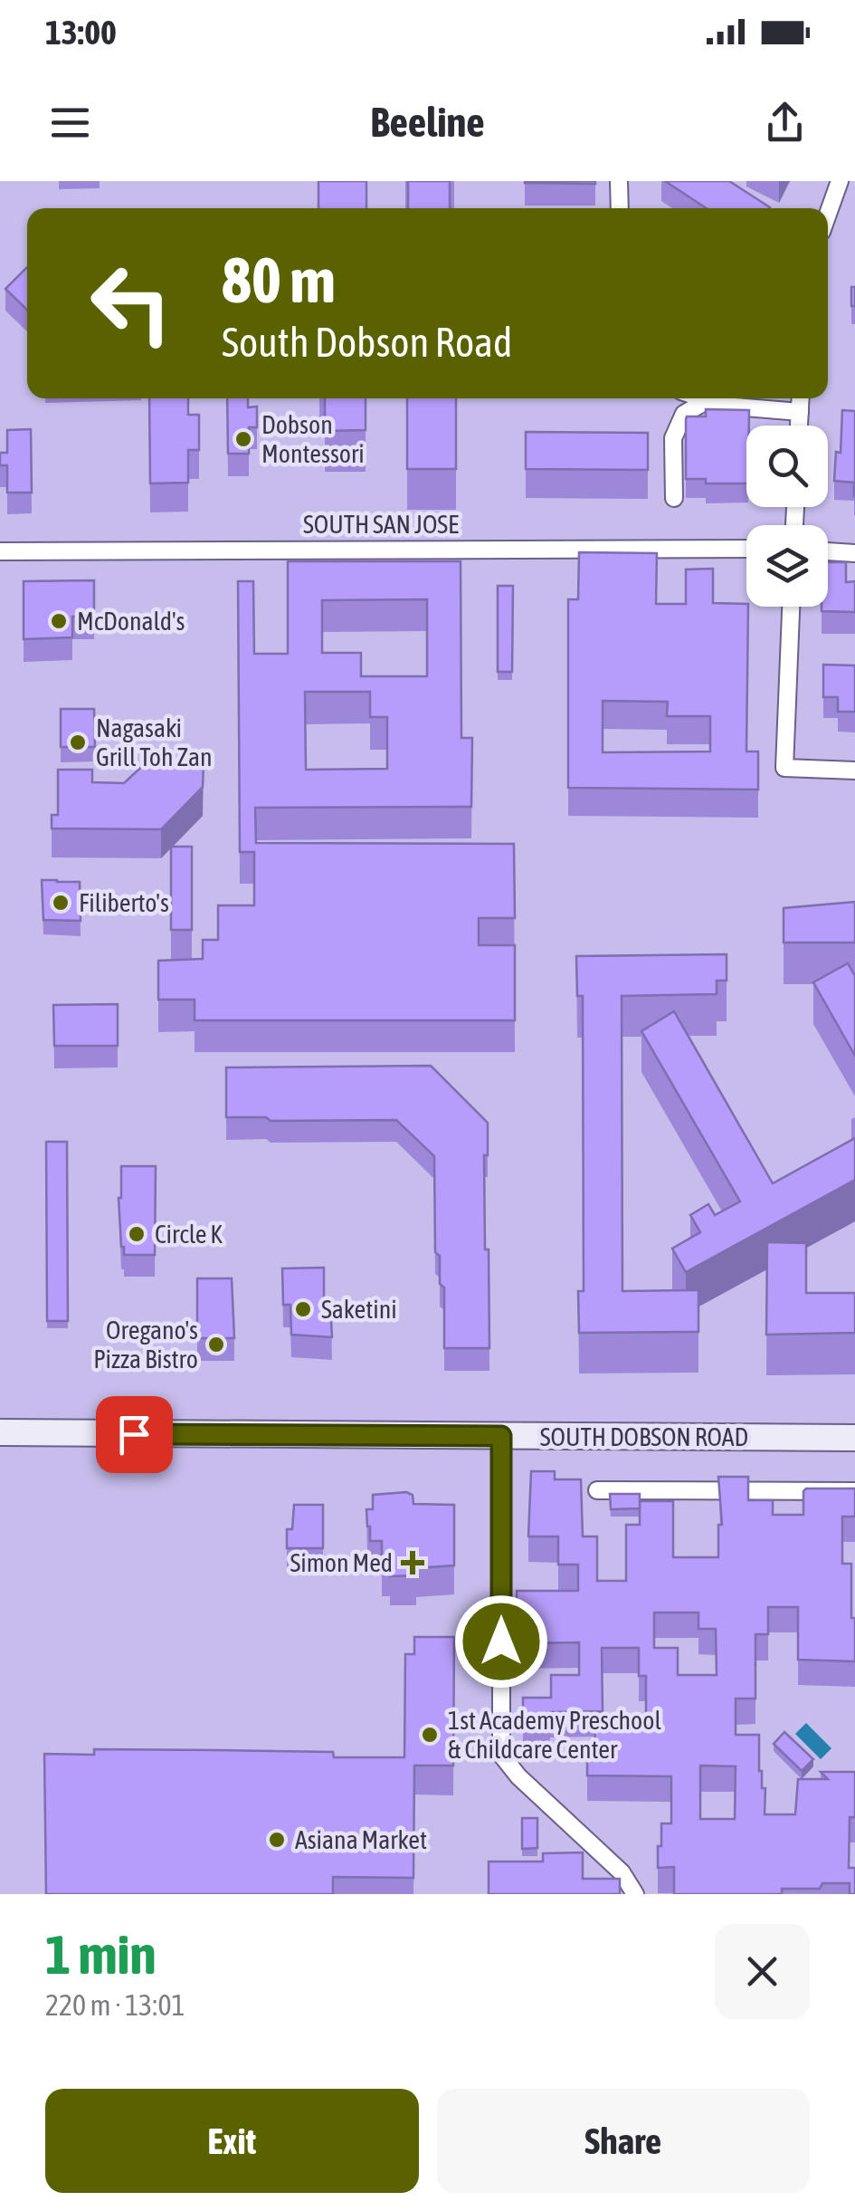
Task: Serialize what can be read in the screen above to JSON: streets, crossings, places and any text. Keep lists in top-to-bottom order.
{
  "streets": {
    "main road": ["SOUTH DOBSON ROAD"],
    "street": ["SOUTH SAN JOSE"]
  },
  "places": {
    "other": [
      "Dobson Montessori",
      "McDonald's",
      "Nagasaki Grill Toh Zan",
      "Filiberto's",
      "Circle K",
      "Saketini",
      "Oregano's Pizza Bistro",
      "1st Academy Preschool & Childcare Center",
      "Asiana Market"
    ],
    "health": ["Simon Med"]
  },
  "page": {
    "status": "13:00",
    "header": "Beeline",
    "turn": ["80 m", "South Dobson Road"],
    "heading": ["1 min", "220 m · 13:01"],
    "buttons": ["Exit", "Share"]
  }
}
